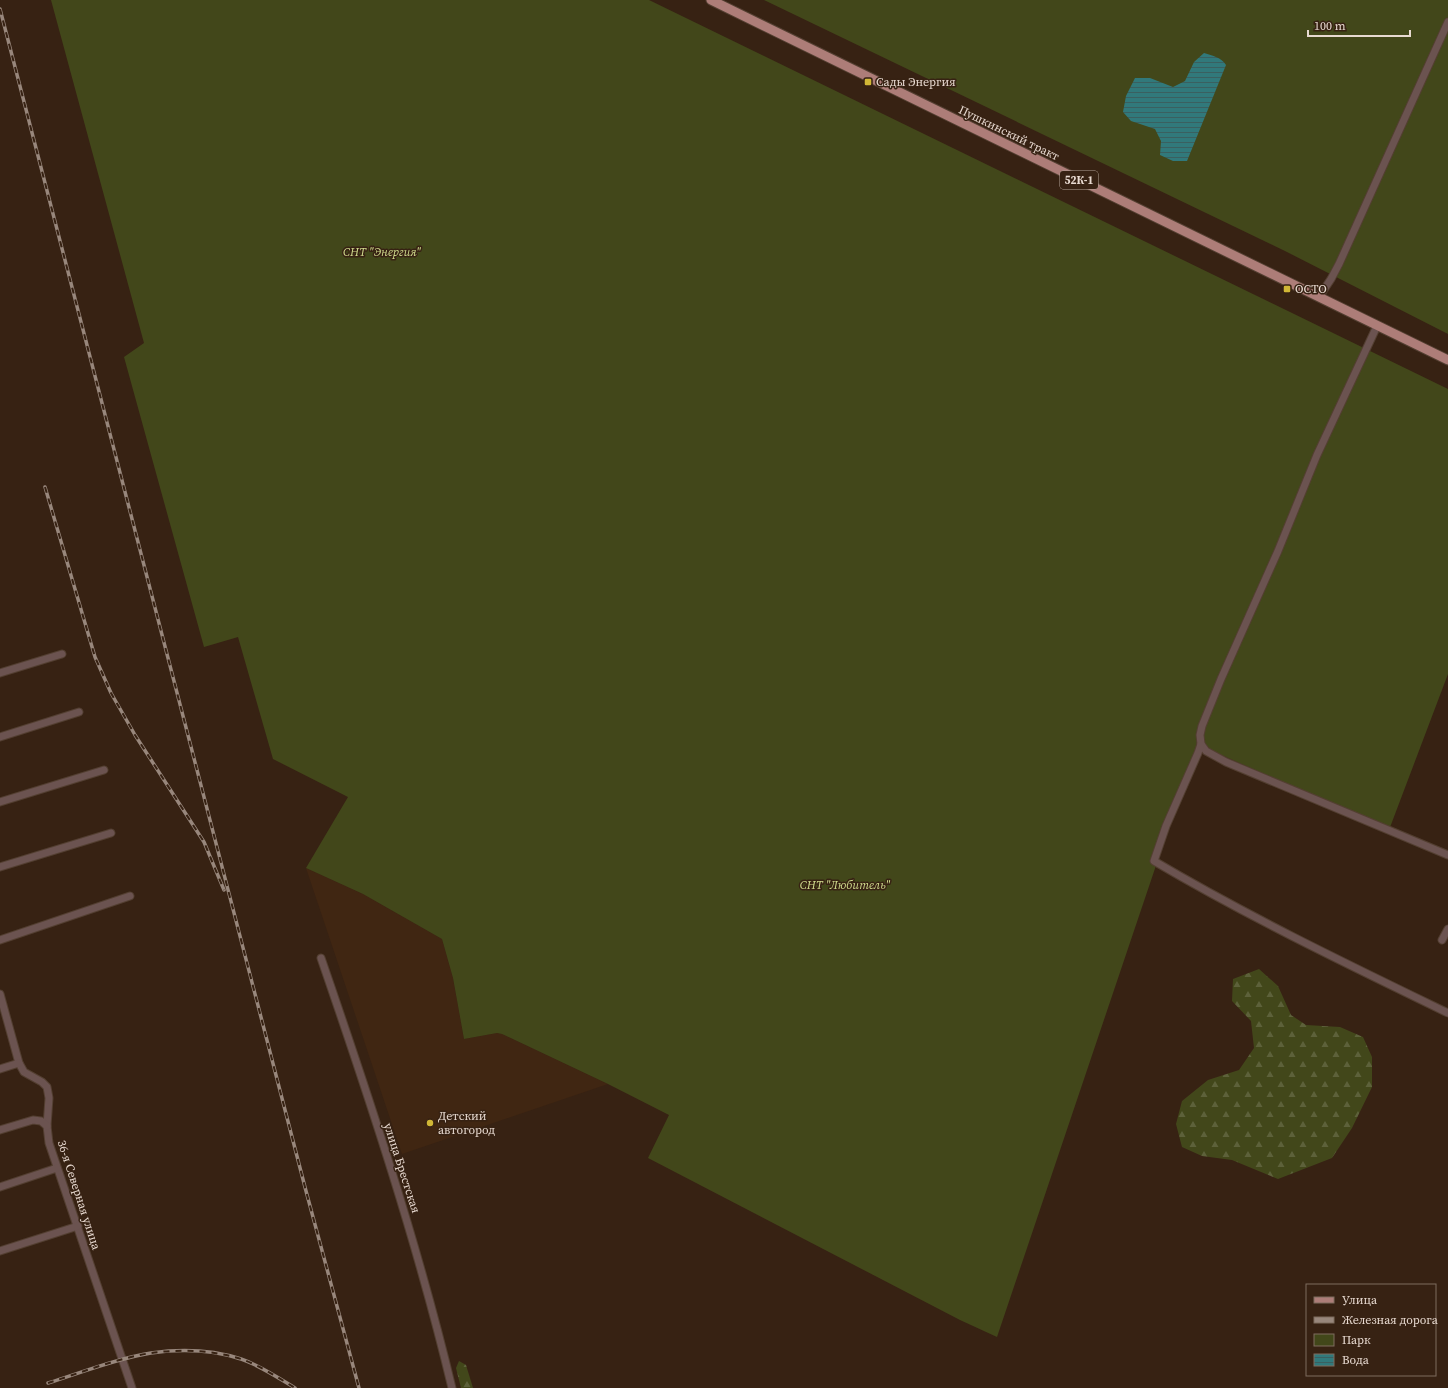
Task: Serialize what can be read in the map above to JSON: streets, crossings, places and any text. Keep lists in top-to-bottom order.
{
  "streets": {
    "main road": ["Пушкинский тракт", "52К-1"],
    "street": ["улица Брестская", "36-я Северная улица"]
  },
  "parks": ["СНТ \"Энергия\"", "СНТ \"Любитель\""],
  "places": {
    "transit": ["Сады Энергия", "ОСТО"],
    "other": ["Детский автогород"]
  },
  "legend": [
    "Улица",
    "Железная дорога",
    "Парк",
    "Вода"
  ],
  "scale_bar": "100 m"
}
